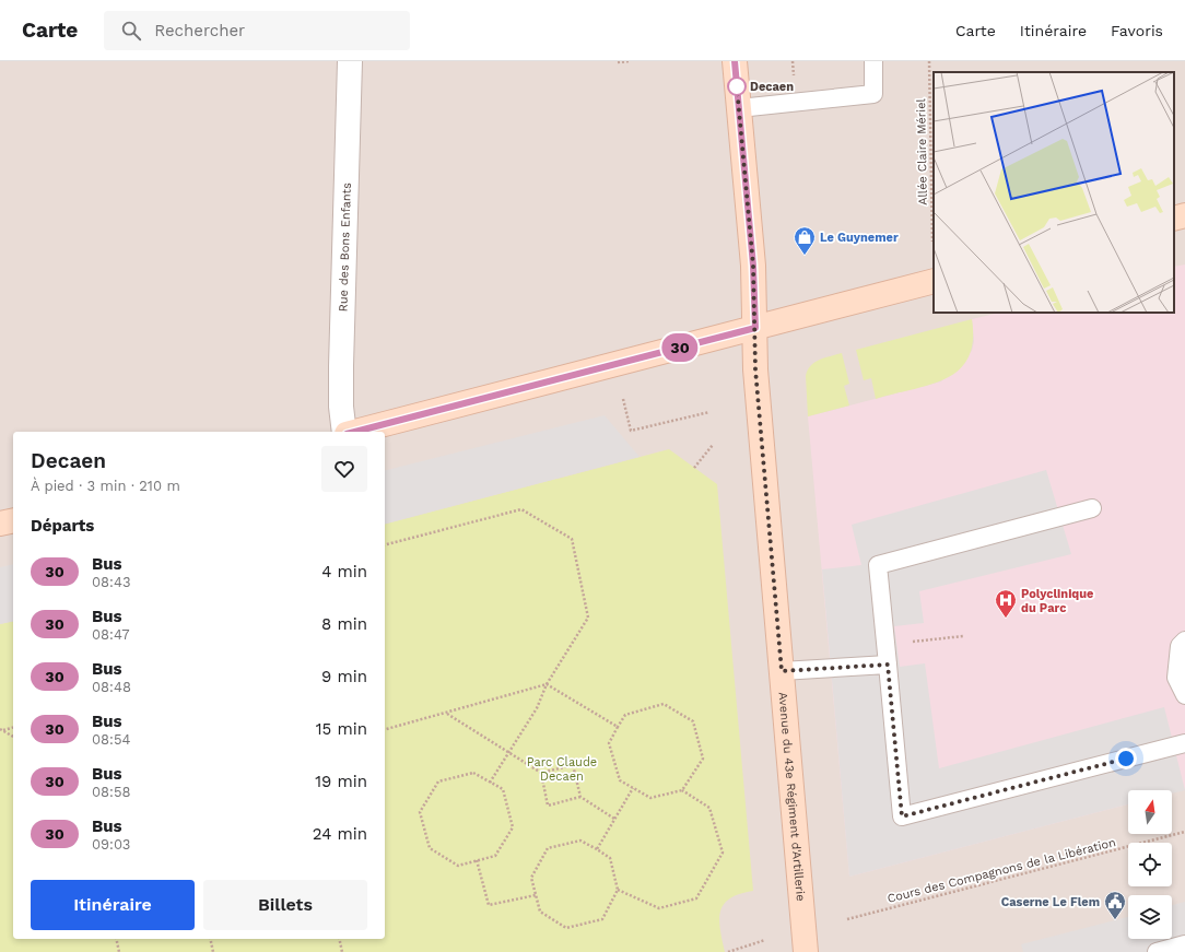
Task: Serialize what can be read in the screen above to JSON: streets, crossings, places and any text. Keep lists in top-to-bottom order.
{
  "streets": {
    "street": ["Rue des Bons Enfants", "Avenue du 43e Régiment d'Artillerie"],
    "path": ["Allée Claire Mériel", "Cours des Compagnons de la Libération"]
  },
  "parks": ["Parc Claude Decaen"],
  "places": {
    "other": ["Decaen"],
    "shop": ["Le Guynemer"],
    "hospital": ["Polyclinique du Parc"],
    "public building": ["Caserne Le Flem"]
  },
  "lines": ["bus line 30"],
  "north": "top",
  "page": {
    "header": "Carte",
    "search": "Rechercher",
    "nav": ["Carte", "Itinéraire", "Favoris"],
    "on_map": "30",
    "heading": [
      ["Decaen", "À pied · 3 min · 210 m"],
      "Départs"
    ],
    "list": [
      {
        "mark": "30",
        "name": "Bus",
        "note": "08:43",
        "value": "4 min"
      },
      {
        "mark": "30",
        "name": "Bus",
        "note": "08:47",
        "value": "8 min"
      },
      {
        "mark": "30",
        "name": "Bus",
        "note": "08:48",
        "value": "9 min"
      },
      {
        "mark": "30",
        "name": "Bus",
        "note": "08:54",
        "value": "15 min"
      },
      {
        "mark": "30",
        "name": "Bus",
        "note": "08:58",
        "value": "19 min"
      },
      {
        "mark": "30",
        "name": "Bus",
        "note": "09:03",
        "value": "24 min"
      }
    ],
    "buttons": ["Itinéraire", "Billets"]
  }
}
